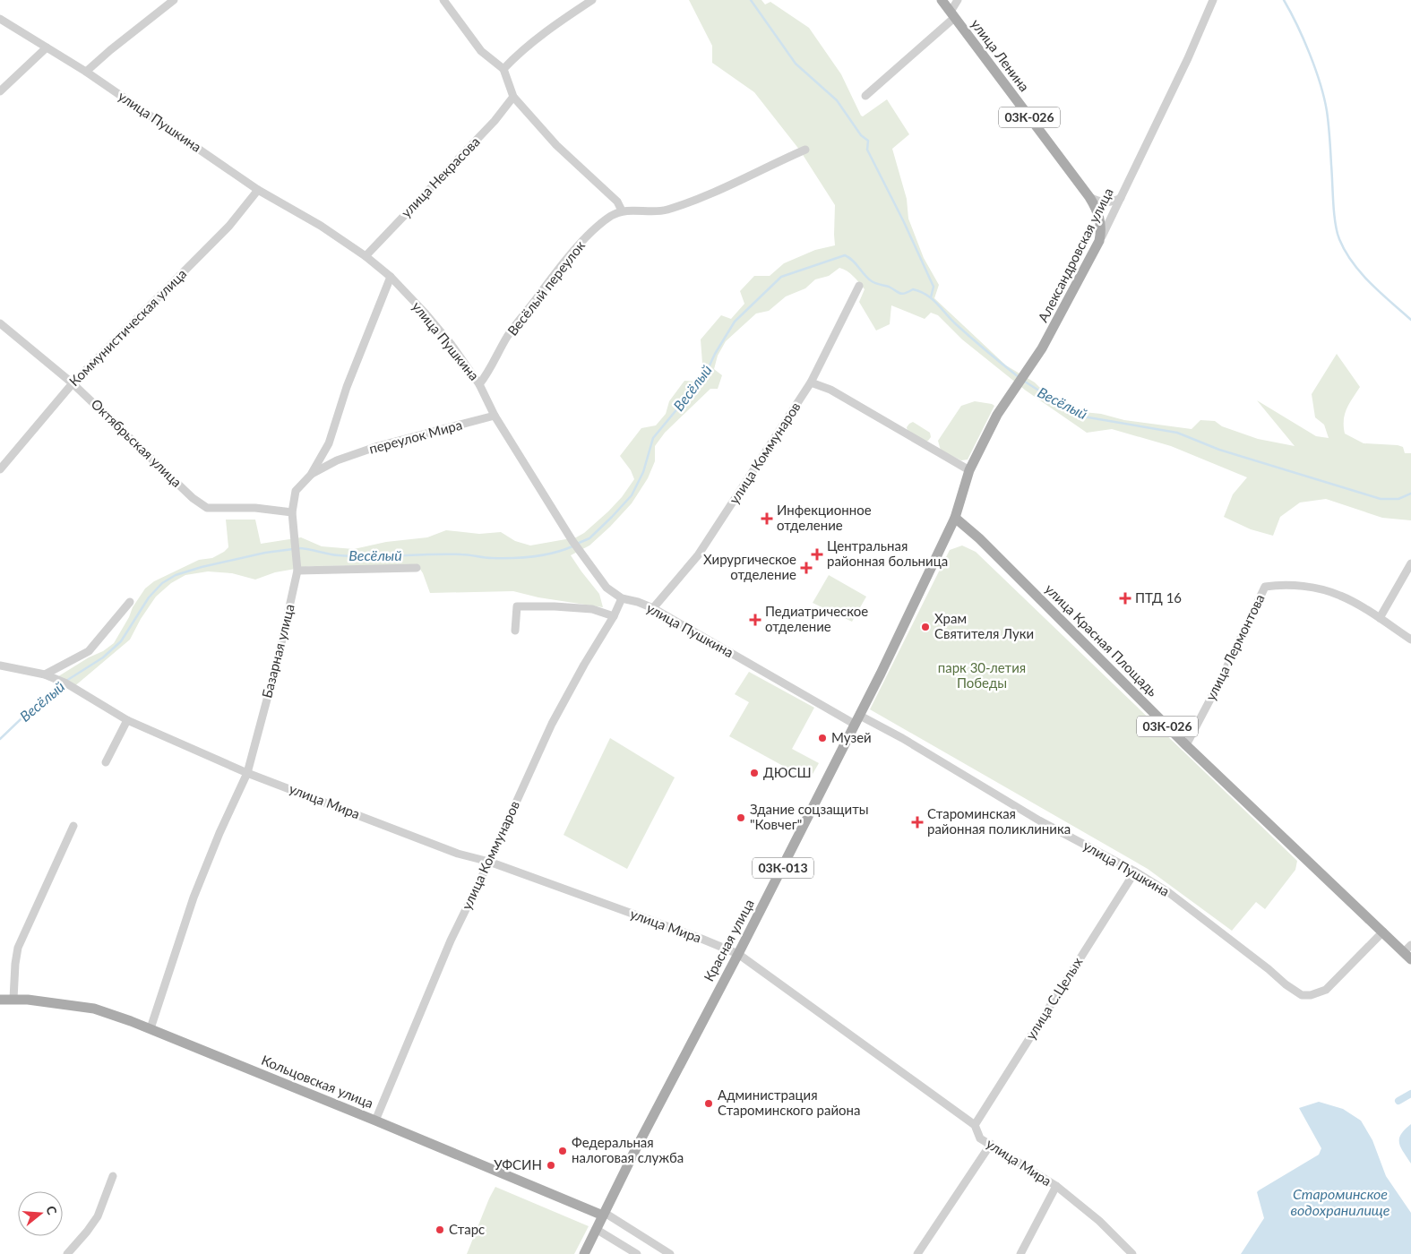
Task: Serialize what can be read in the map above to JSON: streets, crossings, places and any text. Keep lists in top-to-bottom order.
{
  "streets": {
    "main road": [
      "улица Ленина",
      "03К-026",
      "Александровская улица",
      "улица Красная Площадь",
      "03К-013",
      "Красная улица",
      "Кольцовская улица"
    ],
    "street": [
      "улица Пушкина",
      "улица Некрасова",
      "Весёлый переулок",
      "Коммунистическая улица",
      "переулок Мира",
      "Октябрьская улица",
      "улица Коммунаров",
      "улица Лермонтова",
      "Базарная улица",
      "улица Мира",
      "улица С.Целых"
    ]
  },
  "crossings": [
    ["улица Ленина", "Александровская улица"],
    ["улица Пушкина", "улица Некрасова"],
    ["улица Пушкина", "Весёлый переулок"],
    ["улица Пушкина", "Коммунистическая улица"],
    ["улица Пушкина", "переулок Мира"],
    ["улица Пушкина", "улица Коммунаров"],
    ["улица Пушкина", "улица Красная Площадь"],
    ["улица Пушкина", "Базарная улица"],
    ["улица Пушкина", "Красная улица"],
    ["улица Пушкина", "улица С.Целых"],
    ["Александровская улица", "улица Красная Площадь"],
    ["Александровская улица", "Красная улица"],
    ["Коммунистическая улица", "Октябрьская улица"],
    ["переулок Мира", "Базарная улица"],
    ["Октябрьская улица", "Базарная улица"],
    ["улица Коммунаров", "улица Мира"],
    ["улица Коммунаров", "Кольцовская улица"],
    ["улица Красная Площадь", "улица Лермонтова"],
    ["улица Красная Площадь", "Красная улица"],
    ["Базарная улица", "улица Мира"],
    ["Базарная улица", "Кольцовская улица"],
    ["улица Мира", "Красная улица"],
    ["улица Мира", "улица С.Целых"],
    ["Красная улица", "Кольцовская улица"]
  ],
  "water": ["Весёлый", "Староминское водохранилище"],
  "parks": ["парк 30-летия Победы"],
  "places": {
    "health": [
      "Инфекционное отделение",
      "Центральная районная больница",
      "Хирургическое отделение",
      "ПТД 16",
      "Педиатрическое отделение",
      "Староминская районная поликлиника"
    ],
    "other": [
      "Храм Святителя Луки",
      "Музей",
      "ДЮСШ",
      "Здание соцзащиты \"Ковчег\"",
      "Администрация Староминского района",
      "Федеральная налоговая служба",
      "УФСИН",
      "Старс"
    ]
  },
  "north": "right"
}
